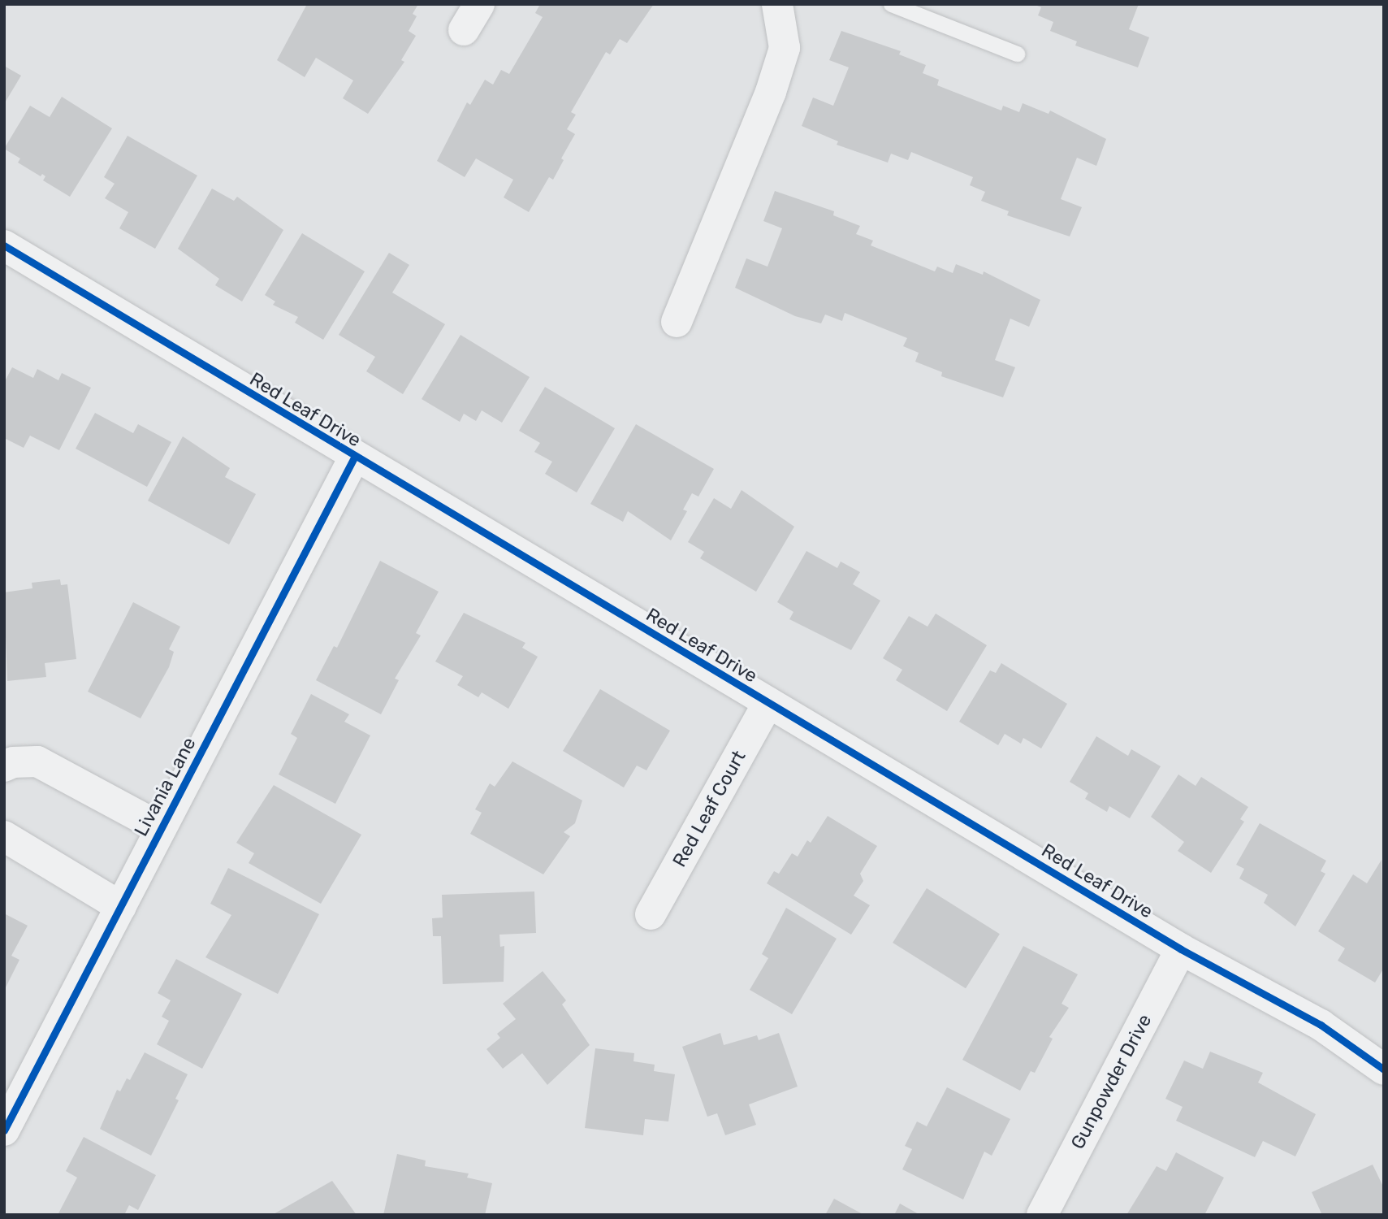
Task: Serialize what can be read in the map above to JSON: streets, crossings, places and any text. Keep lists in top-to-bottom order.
{
  "streets": {
    "street": [
      "Red Leaf Drive",
      "Livania Lane",
      "Red Leaf Court",
      "Gunpowder Drive"
    ]
  },
  "crossings": [
    ["Red Leaf Drive", "Livania Lane"],
    ["Red Leaf Drive", "Red Leaf Court"],
    ["Red Leaf Drive", "Gunpowder Drive"]
  ]
}
